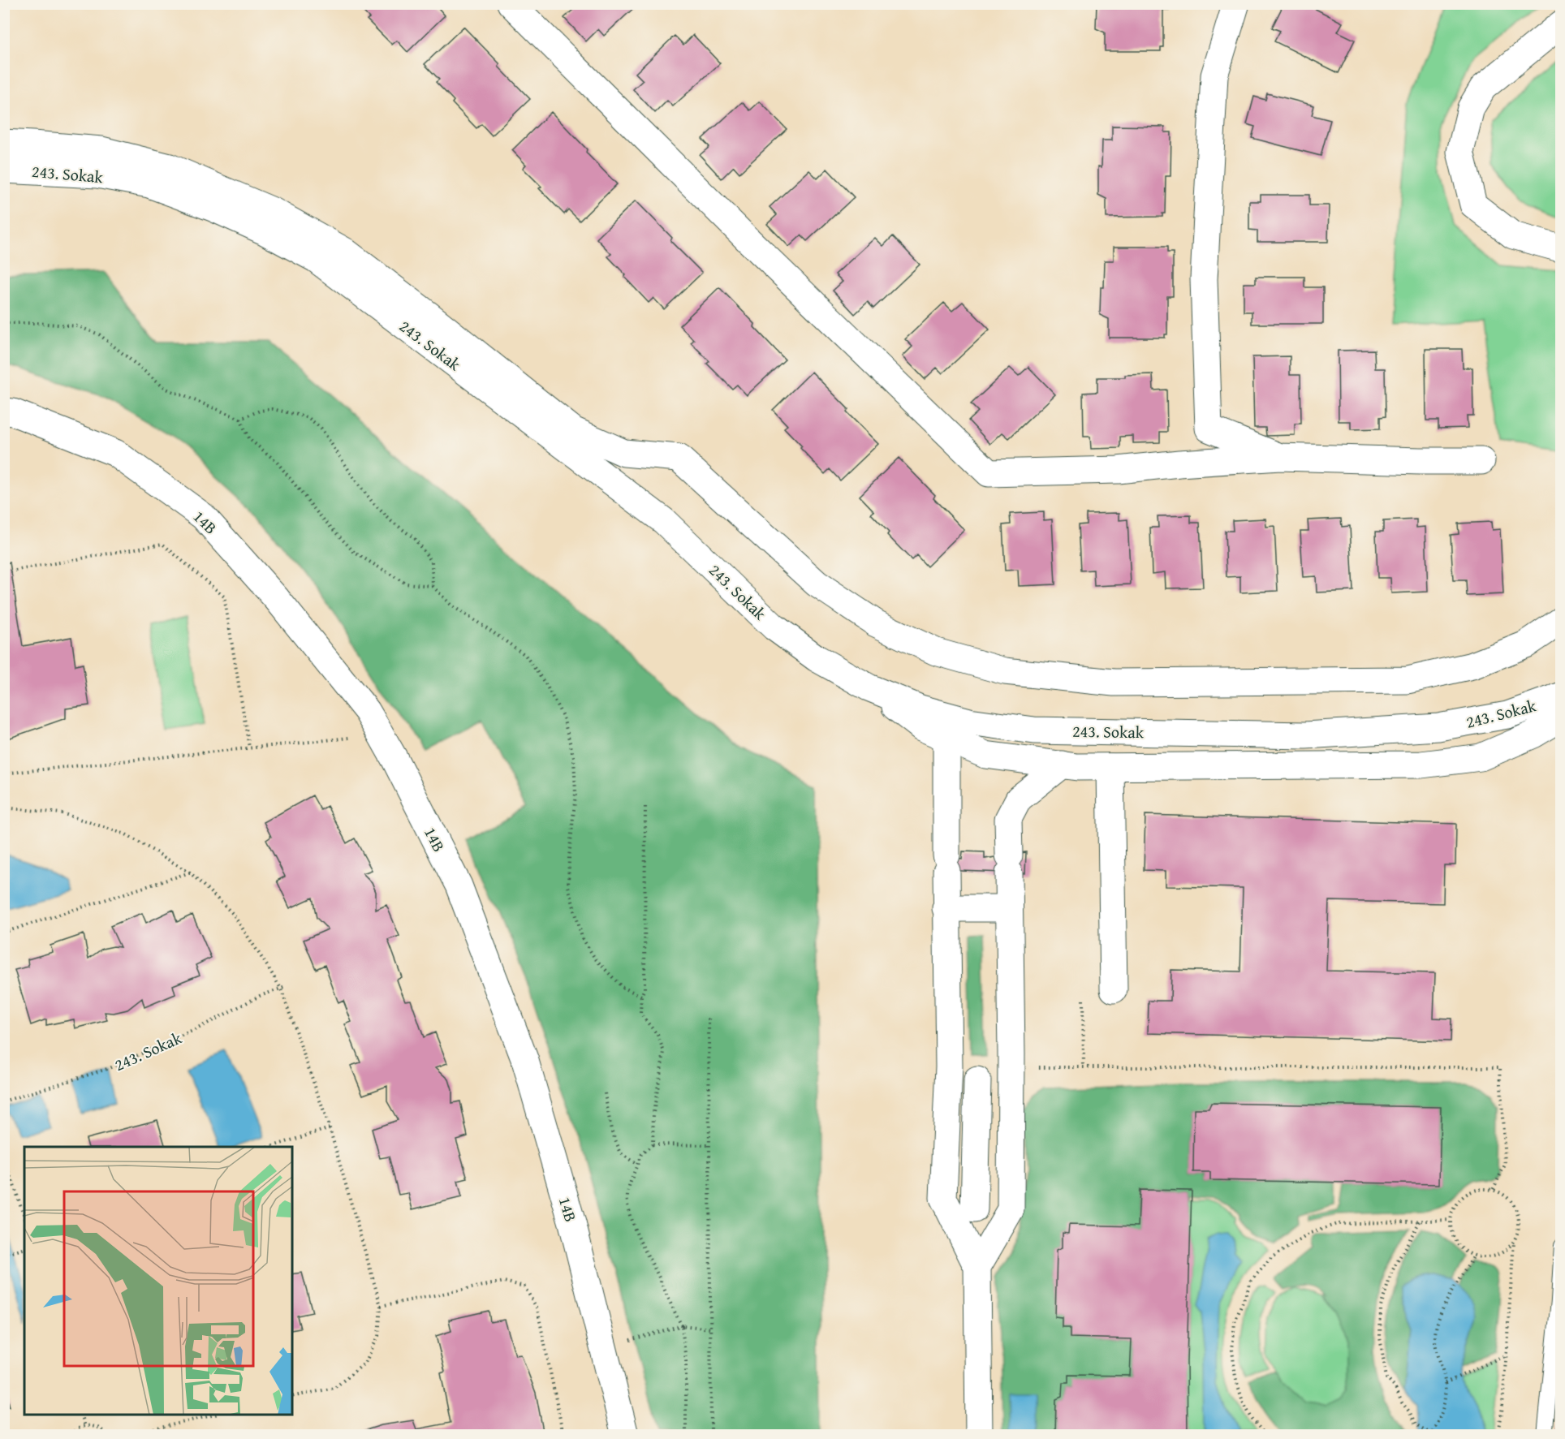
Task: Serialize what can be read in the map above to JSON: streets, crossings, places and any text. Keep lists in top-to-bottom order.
{
  "streets": {
    "street": ["243. Sokak", "14B"]
  }
}
